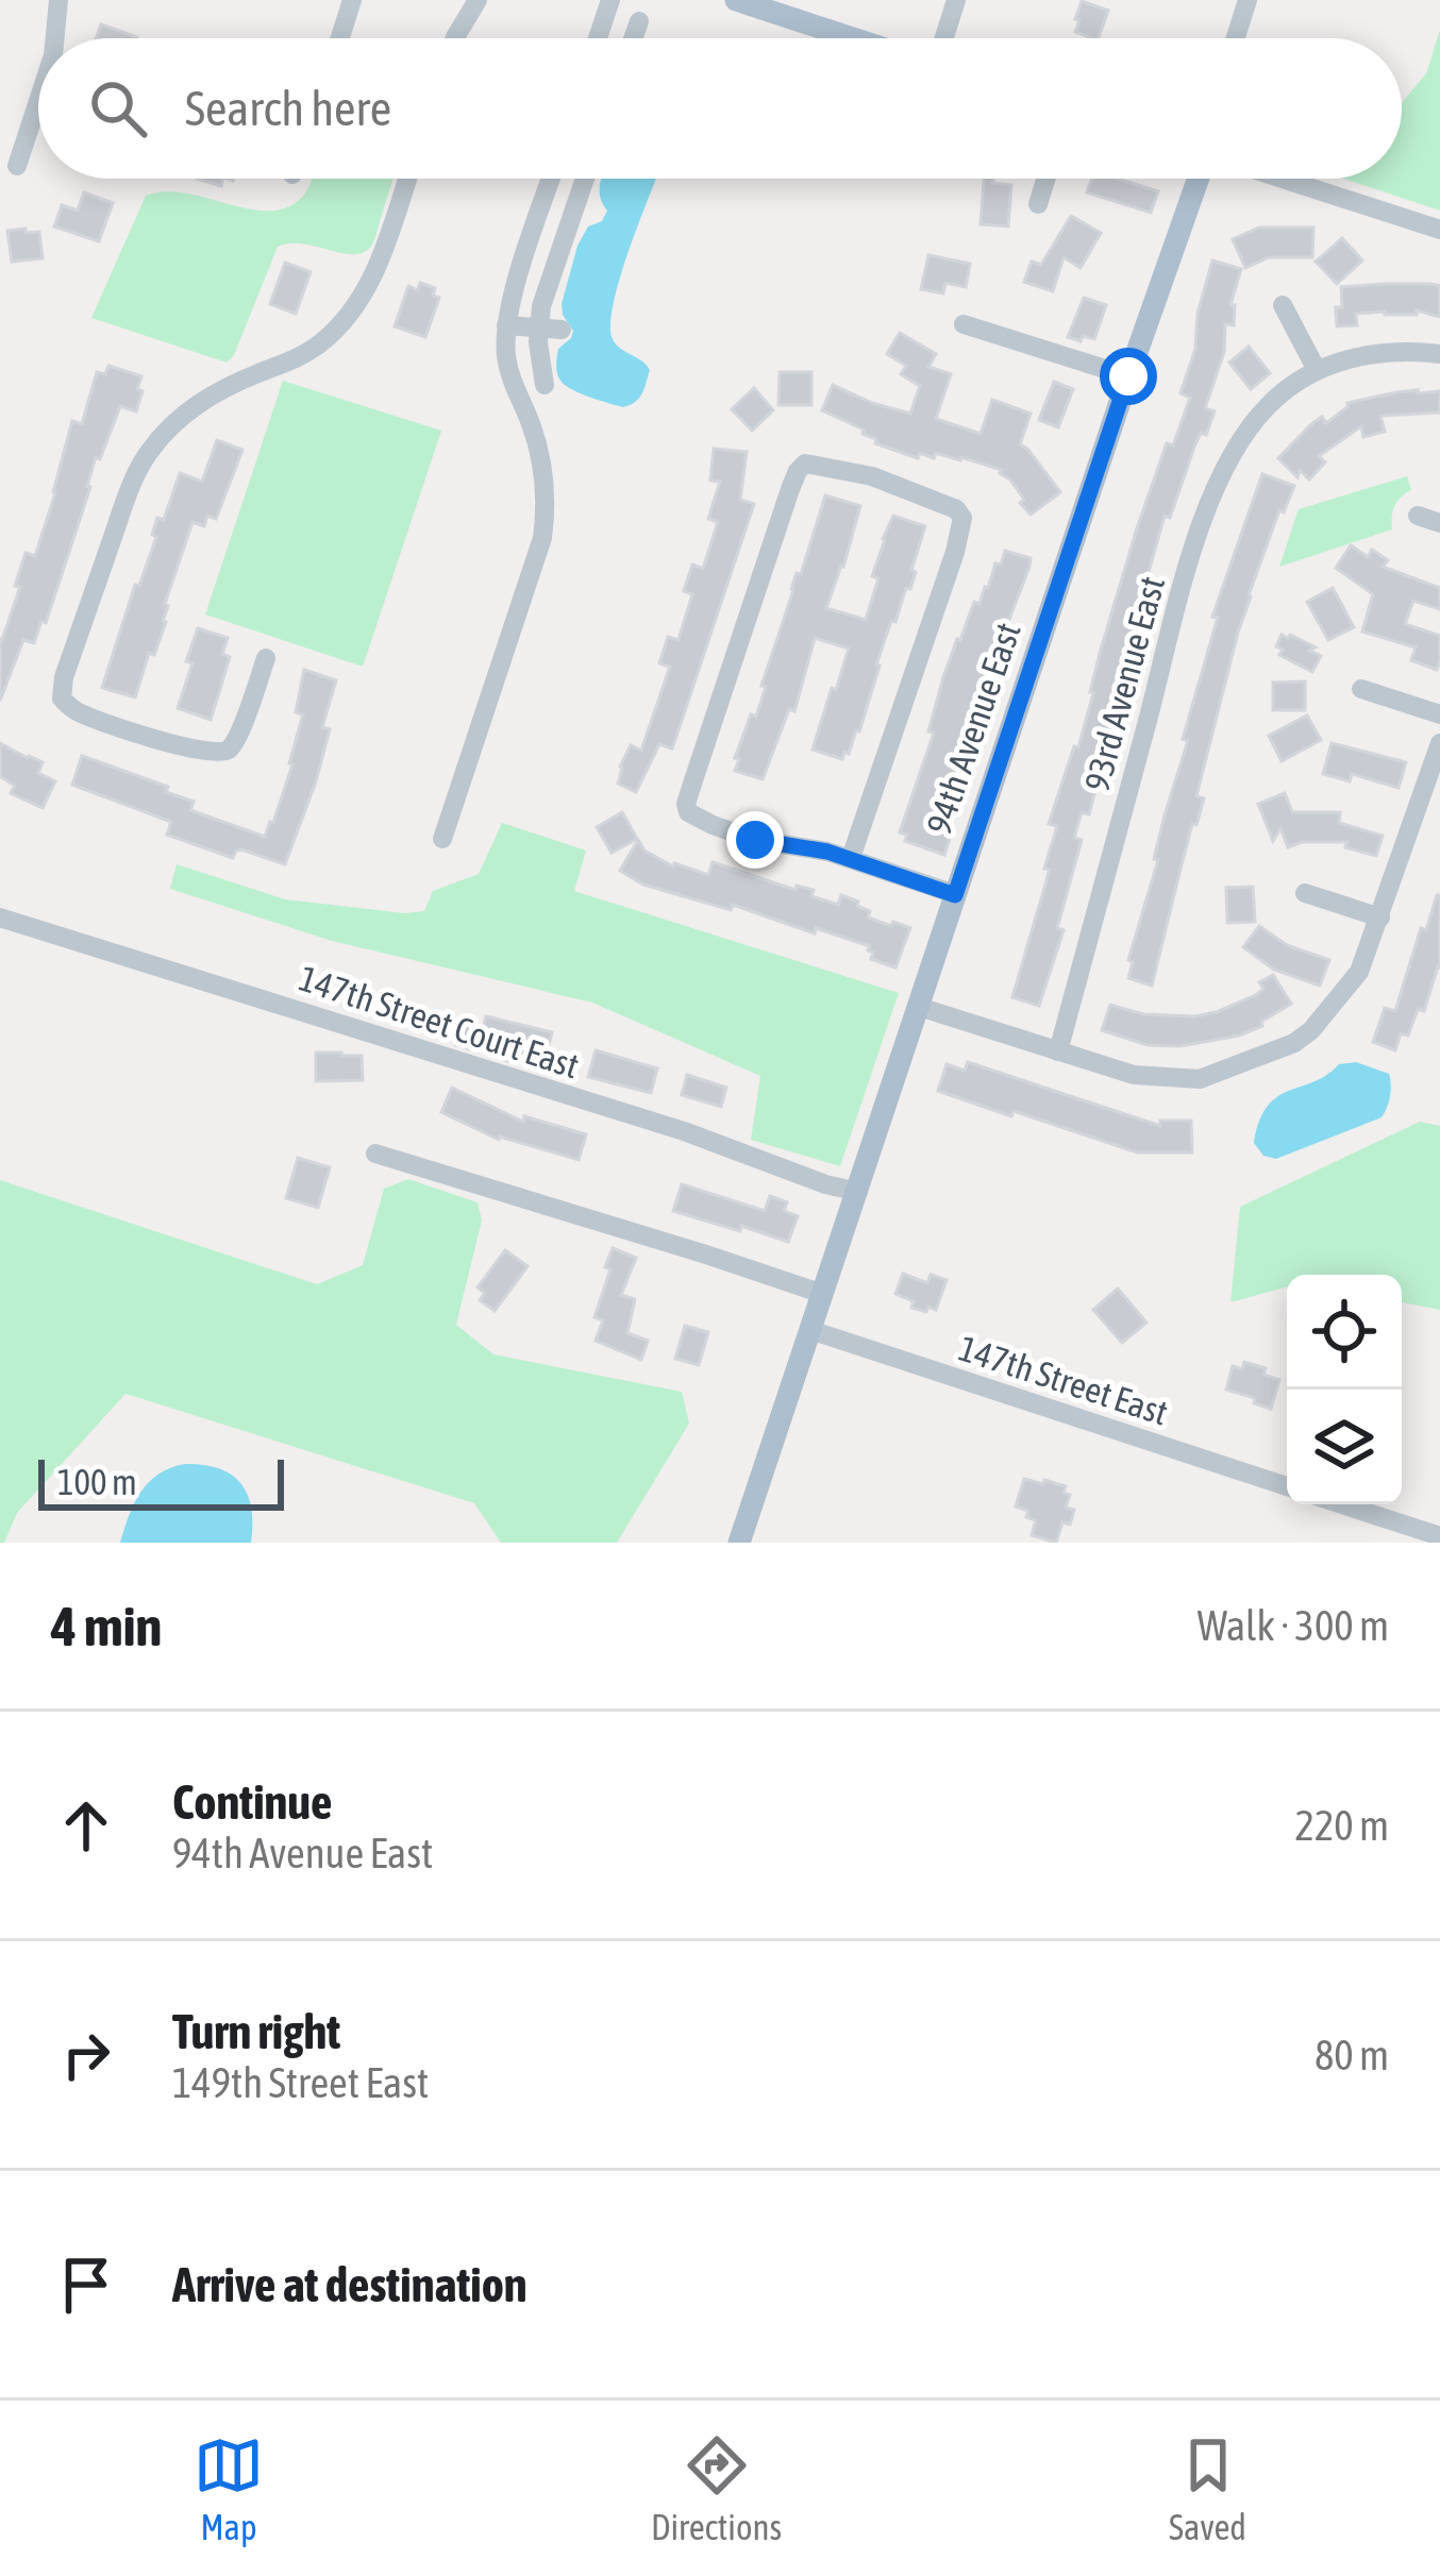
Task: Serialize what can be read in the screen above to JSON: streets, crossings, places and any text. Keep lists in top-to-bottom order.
{
  "streets": {
    "main road": ["94th Avenue East"],
    "street": ["93rd Avenue East", "147th Street Court East", "147th Street East"]
  },
  "crossings": [
    ["94th Avenue East", "147th Street Court East"],
    ["94th Avenue East", "147th Street East"]
  ],
  "scale_bar": "100 m",
  "page": {
    "search": "Search here",
    "scale": "100 m",
    "heading": ["4 min", "Walk · 300 m"],
    "list": [
      ["Continue", "94th Avenue East", "220 m"],
      ["Turn right", "149th Street East", "80 m"],
      "Arrive at destination"
    ],
    "nav": ["Map", "Directions", "Saved"]
  }
}
